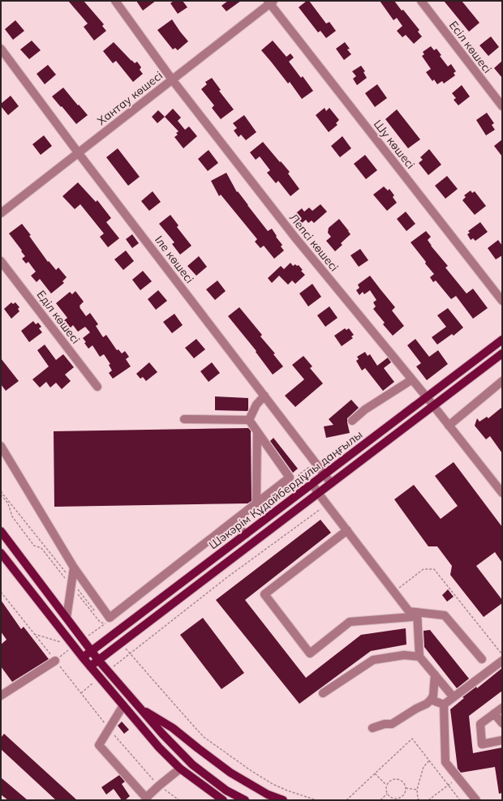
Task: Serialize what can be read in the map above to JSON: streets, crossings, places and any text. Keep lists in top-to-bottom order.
{
  "streets": {
    "main road": ["Шәкәрім Құдайбердіұлы даңғылы"],
    "street": [
      "Есіл көшесі",
      "Хантау көшесі",
      "Шу көшесі",
      "Лепсі көшесі",
      "Іле көшесі",
      "Еділ көшесі"
    ]
  },
  "crossings": [
    ["Хантау көшесі", "Шу көшесі"],
    ["Хантау көшесі", "Лепсі көшесі"],
    ["Хантау көшесі", "Іле көшесі"],
    ["Лепсі көшесі", "Шәкәрім Құдайбердіұлы даңғылы"],
    ["Іле көшесі", "Шәкәрім Құдайбердіұлы даңғылы"]
  ]
}
